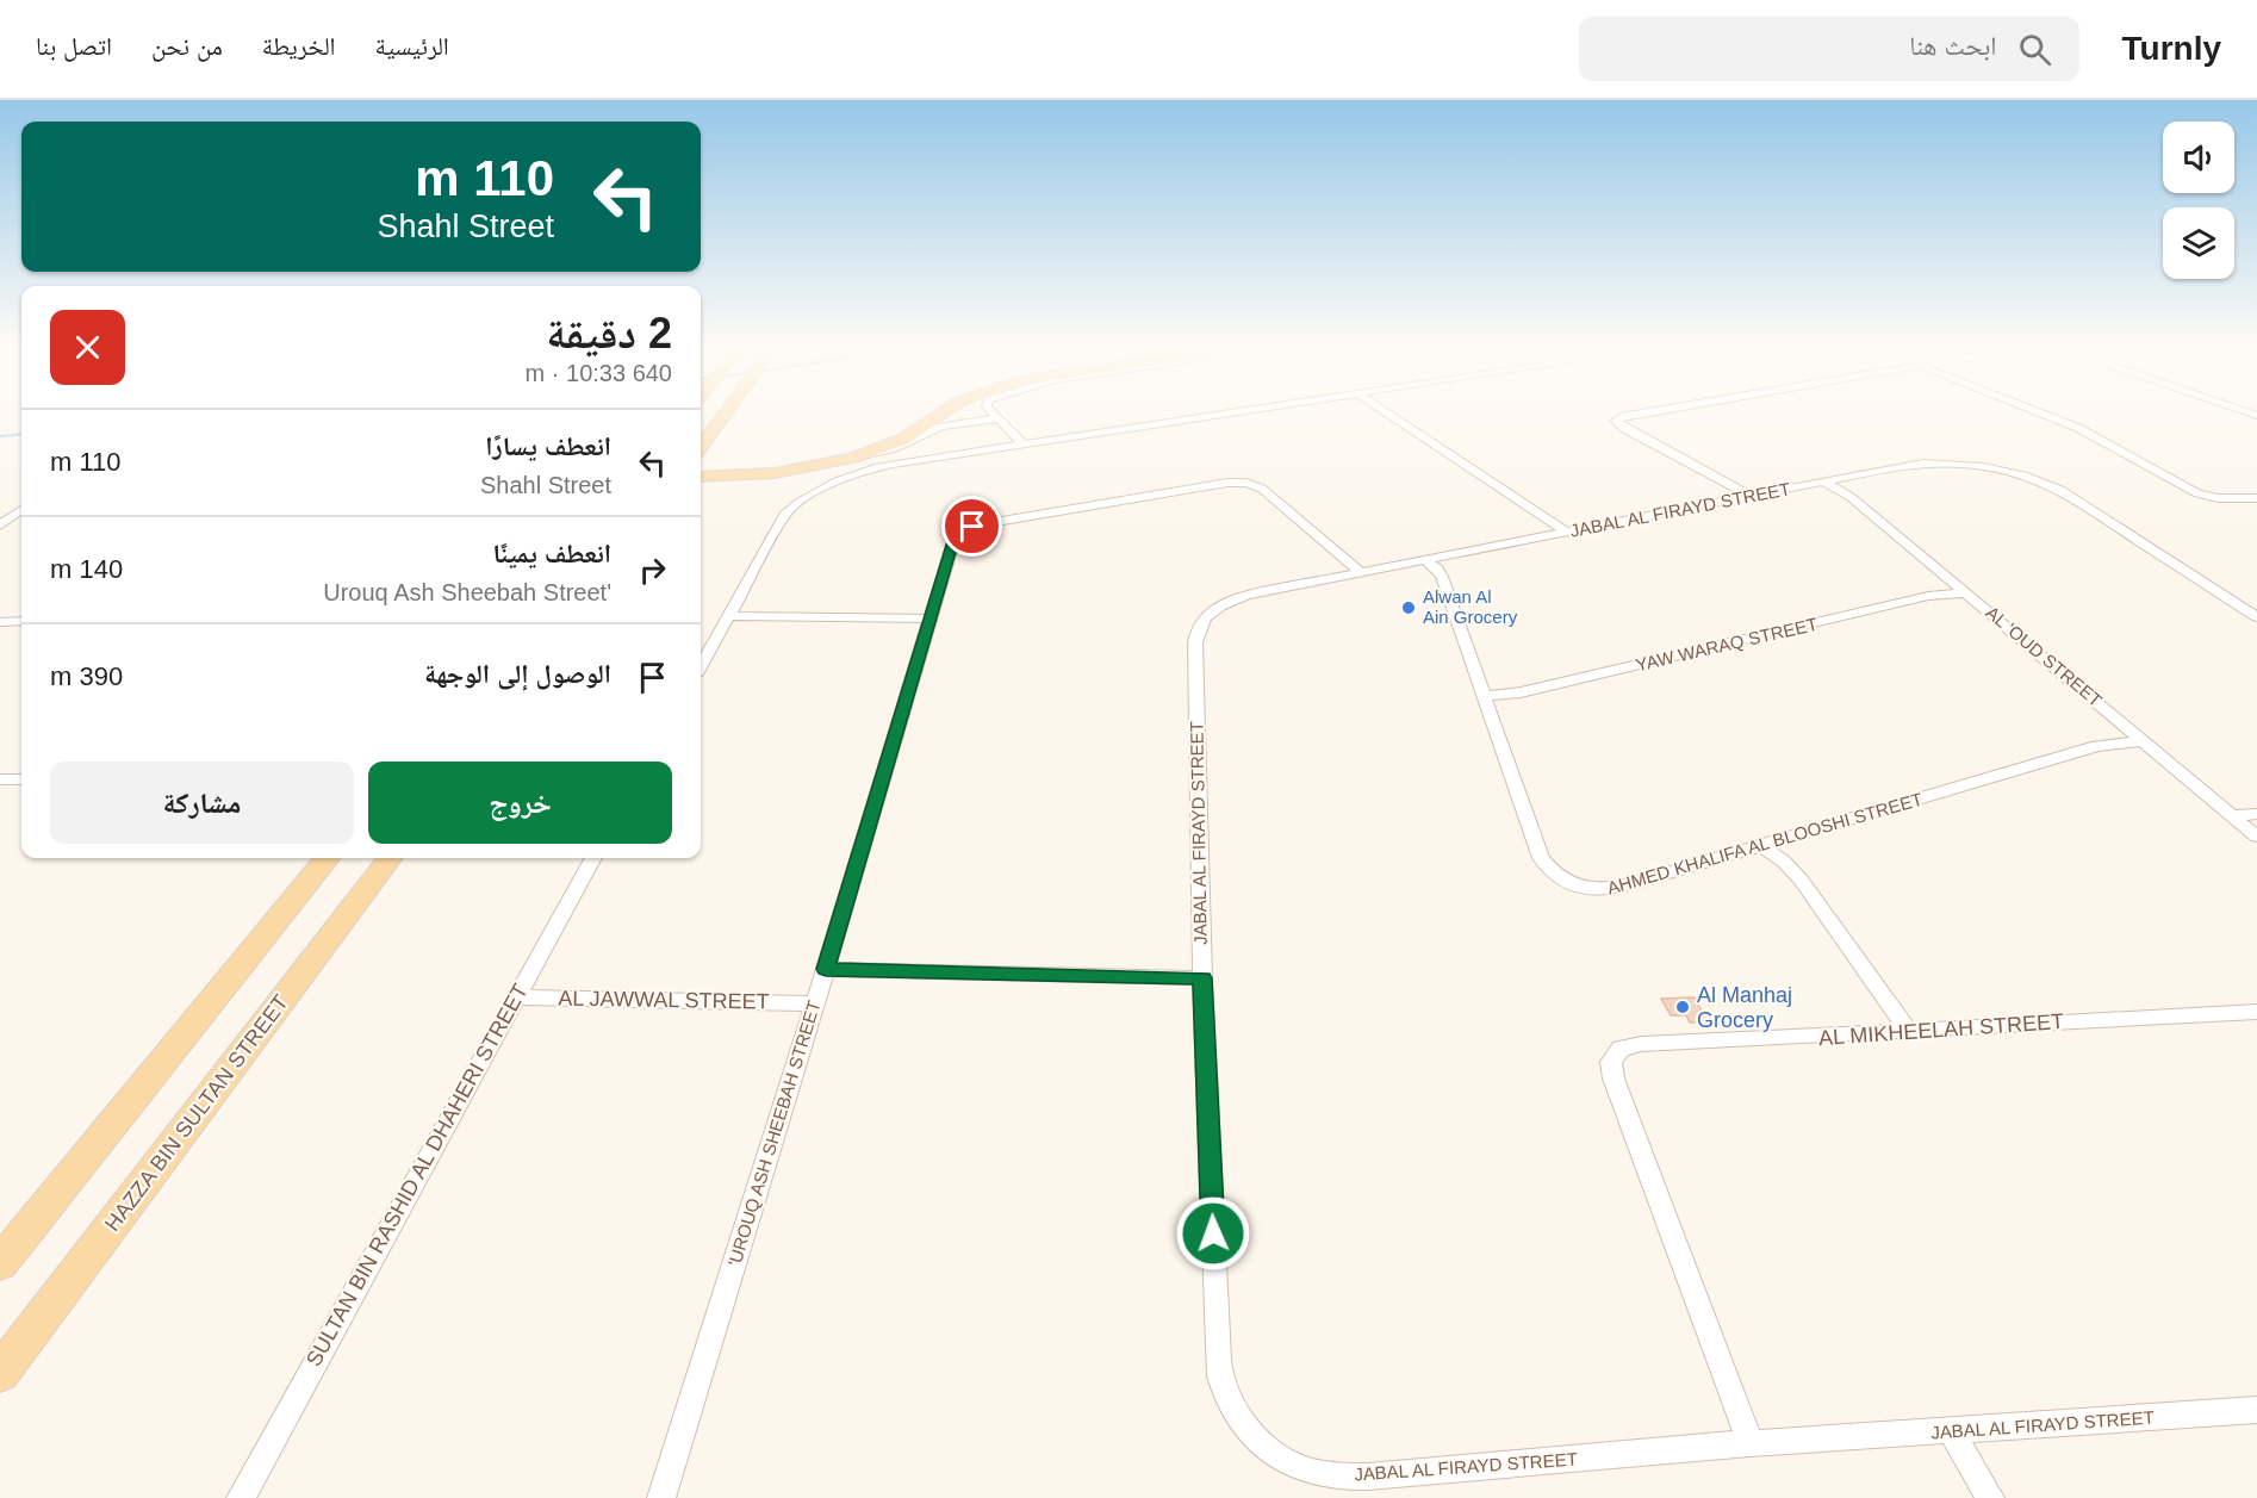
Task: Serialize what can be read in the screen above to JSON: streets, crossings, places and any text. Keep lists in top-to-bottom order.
{
  "streets": {
    "main road": ["HAZZA BIN SULTAN STREET"],
    "street": [
      "JABAL AL FIRAYD STREET",
      "YAW WARAQ STREET",
      "AL 'OUD STREET",
      "AHMED KHALIFA AL BLOOSHI STREET",
      "AL JAWWAL STREET",
      "AL MIKHEELAH STREET",
      "'UROUQ ASH SHEEBAH STREET",
      "SULTAN BIN RASHID AL DHAHERI STREET"
    ]
  },
  "crossings": [
    ["JABAL AL FIRAYD STREET", "AL 'OUD STREET"],
    ["JABAL AL FIRAYD STREET", "AHMED KHALIFA AL BLOOSHI STREET"],
    ["JABAL AL FIRAYD STREET", "AL MIKHEELAH STREET"],
    ["JABAL AL FIRAYD STREET", "'UROUQ ASH SHEEBAH STREET"],
    ["YAW WARAQ STREET", "AL 'OUD STREET"],
    ["YAW WARAQ STREET", "AHMED KHALIFA AL BLOOSHI STREET"],
    ["AL 'OUD STREET", "AHMED KHALIFA AL BLOOSHI STREET"],
    ["AL JAWWAL STREET", "'UROUQ ASH SHEEBAH STREET"],
    ["AL JAWWAL STREET", "SULTAN BIN RASHID AL DHAHERI STREET"]
  ],
  "places": ["Alwan Al Ain Grocery", "Al Manhaj Grocery"],
  "page": {
    "header": "Turnly",
    "search": "ابحث هنا",
    "nav": [
      "الرئيسية",
      "الخريطة",
      "من نحن",
      "اتصل بنا"
    ],
    "turn": ["110 m", "Shahl Street"],
    "heading": ["2 دقيقة", "640 m · 10:33"],
    "list": [
      {
        "name": "انعطف يسارًا",
        "note": "Shahl Street",
        "value": "110 m"
      },
      {
        "name": "انعطف يمينًا",
        "note": "'Urouq Ash Sheebah Street",
        "value": "140 m"
      },
      {
        "name": "الوصول إلى الوجهة",
        "value": "390 m"
      }
    ],
    "buttons": ["خروج", "مشاركة"]
  }
}
